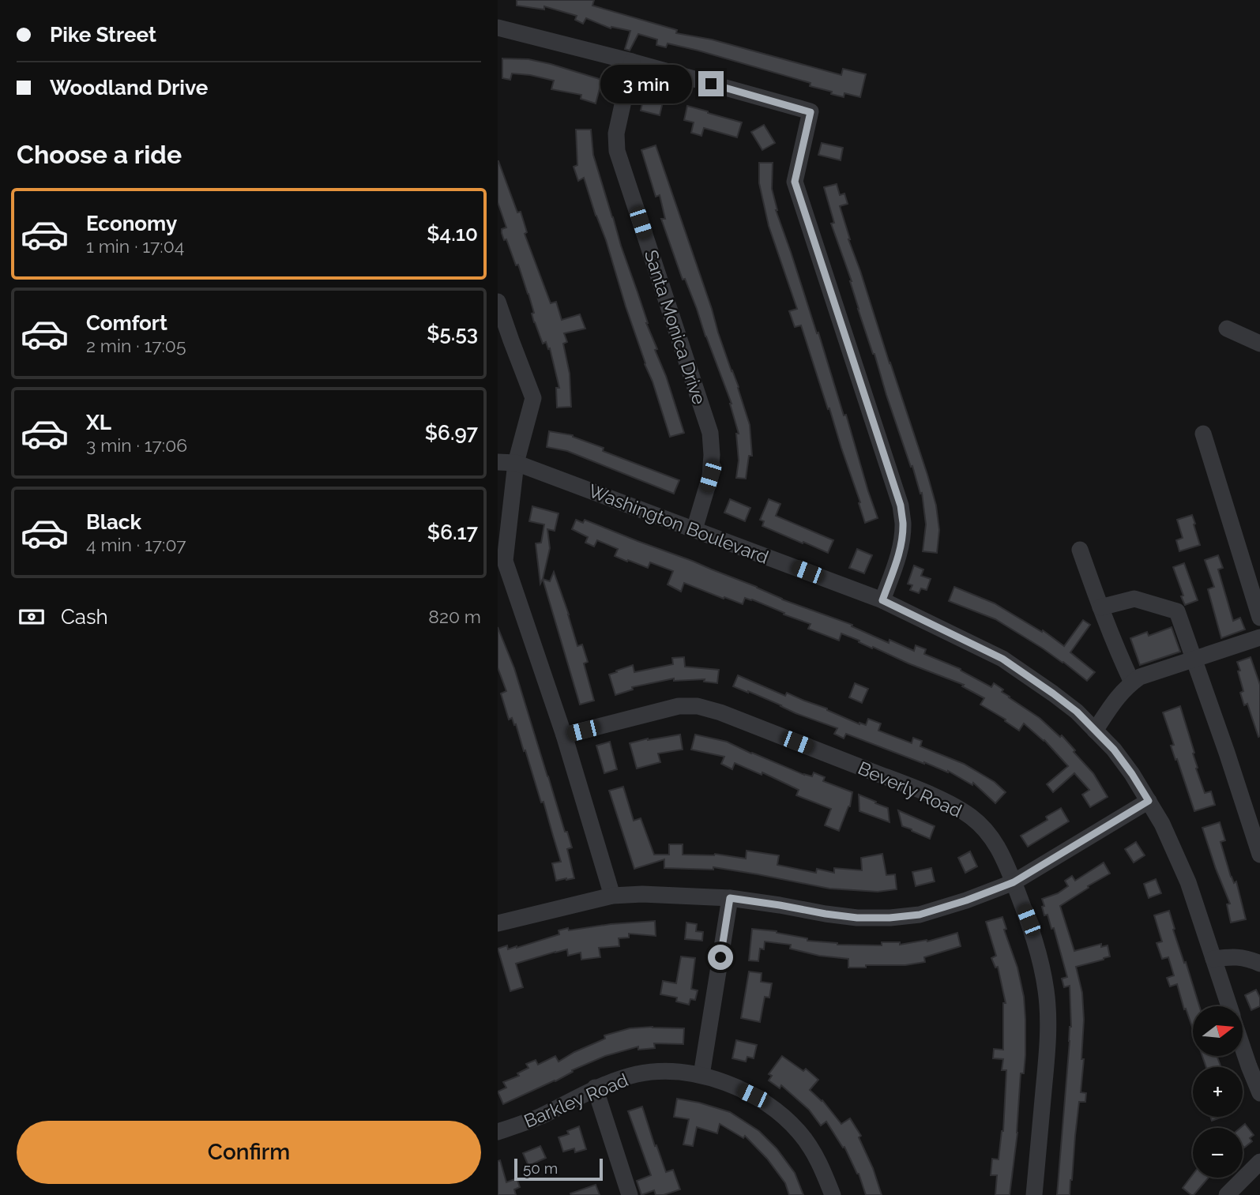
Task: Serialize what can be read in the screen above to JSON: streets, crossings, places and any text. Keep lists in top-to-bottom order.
{
  "streets": {
    "street": [
      "Santa Monica Drive",
      "Washington Boulevard",
      "Beverly Road",
      "Barkley Road"
    ]
  },
  "crossings": [
    ["Santa Monica Drive", "Washington Boulevard"]
  ],
  "scale_bar": "50 m",
  "north": "right",
  "page": {
    "banner": ["Pike Street", "Woodland Drive"],
    "bubble": "3 min",
    "heading": "Choose a ride",
    "list": [
      {
        "name": "Economy",
        "note": "1 min · 17:04",
        "value": "$4.10"
      },
      {
        "name": "Comfort",
        "note": "2 min · 17:05",
        "value": "$5.53"
      },
      {
        "name": "XL",
        "note": "3 min · 17:06",
        "value": "$6.97"
      },
      {
        "name": "Black",
        "note": "4 min · 17:07",
        "value": "$6.17"
      }
    ],
    "pay": ["Cash", "820 m"],
    "map_buttons": ["+", "−"],
    "buttons": "Confirm",
    "scale": "50 m"
  }
}
